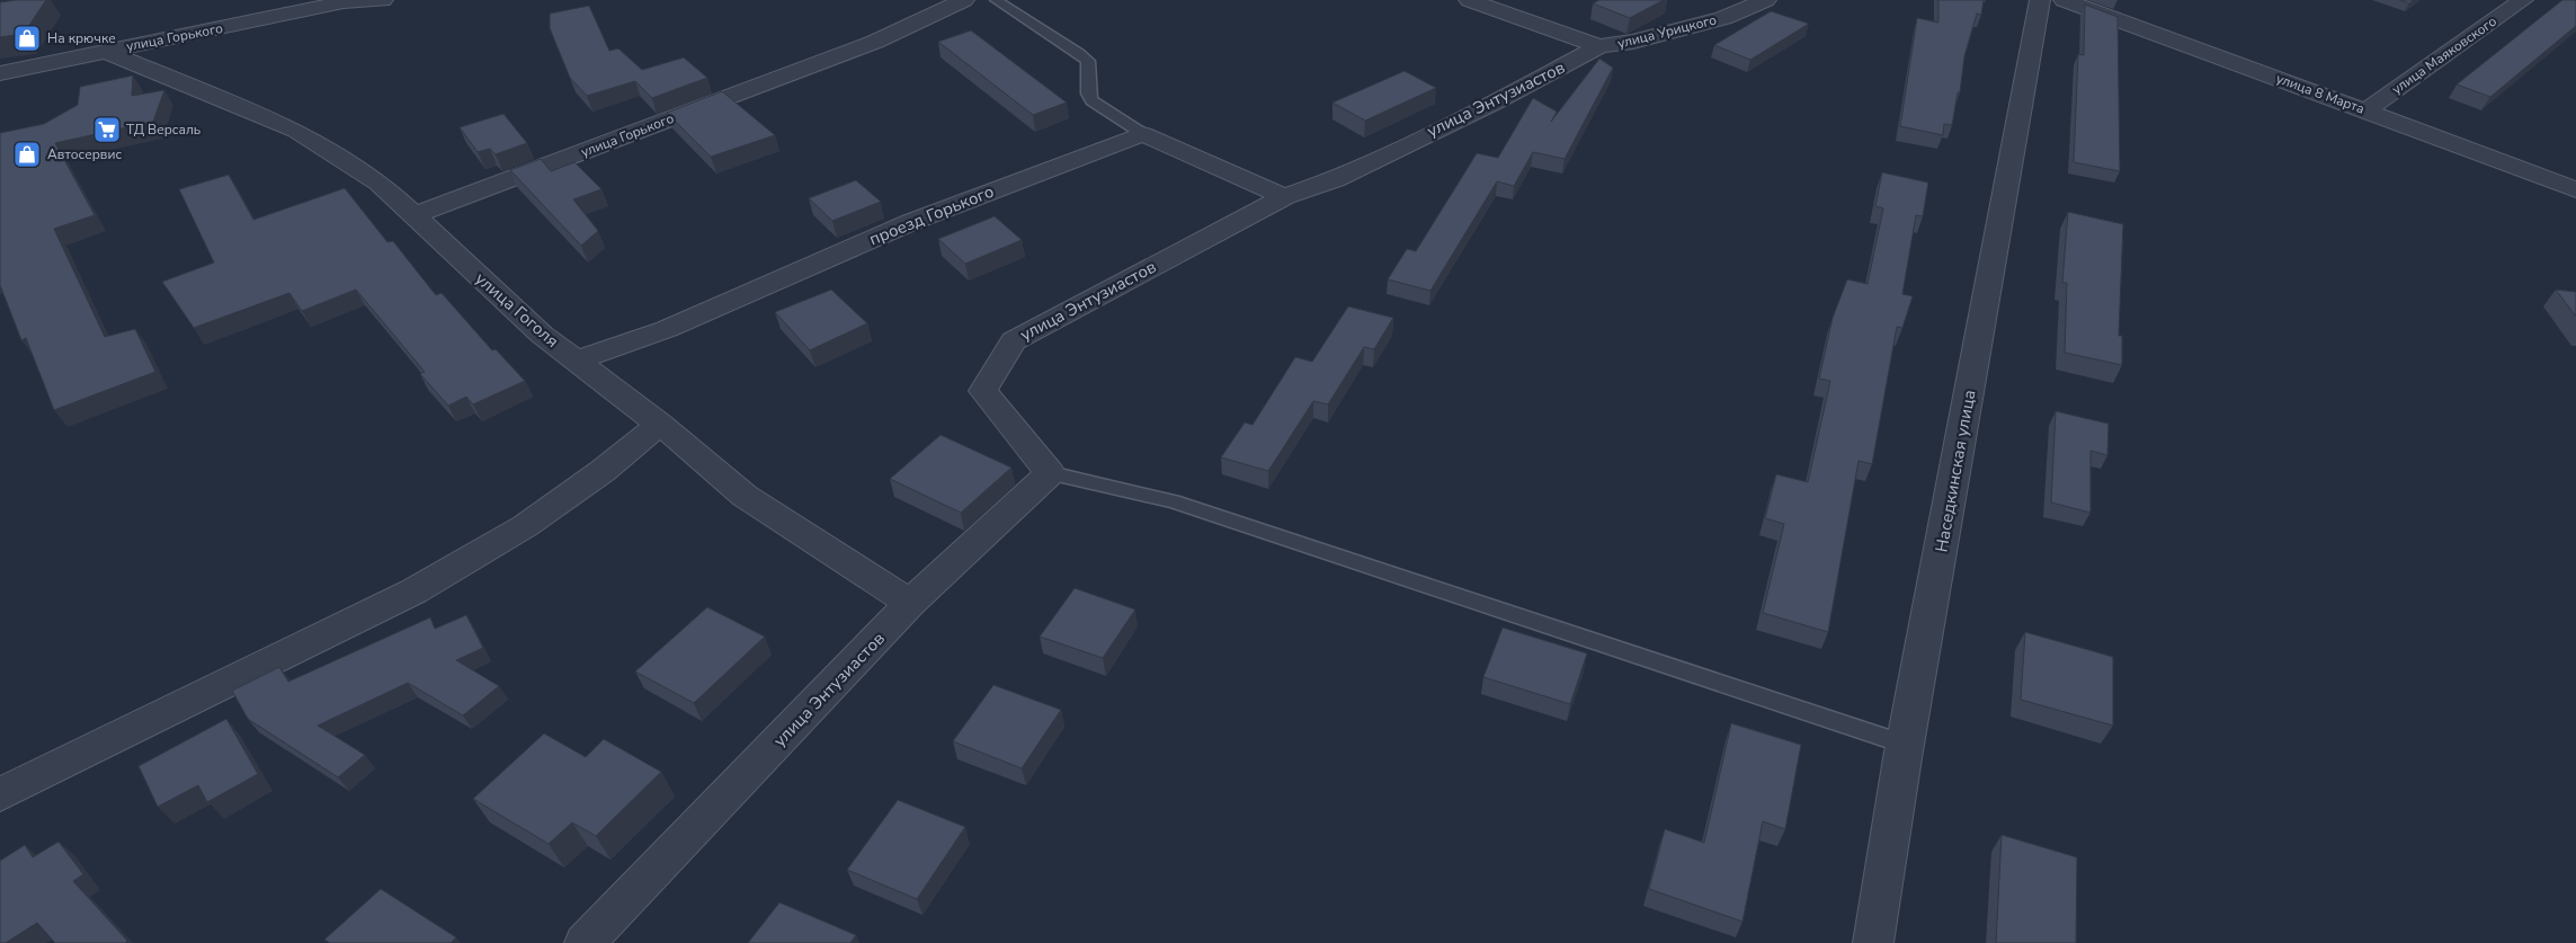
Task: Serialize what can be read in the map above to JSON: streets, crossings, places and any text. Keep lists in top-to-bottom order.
{
  "streets": {
    "street": [
      "улица Урицкого",
      "улица Горького",
      "улица Маяковского",
      "улица 8 Марта",
      "улица Энтузиастов",
      "проезд Горького",
      "улица Гоголя",
      "Наседкинская улица"
    ]
  },
  "crossings": [
    ["улица Урицкого", "улица Энтузиастов"],
    ["улица Горького", "улица Гоголя"],
    ["улица Маяковского", "улица 8 Марта"],
    ["улица Энтузиастов", "улица Гоголя"],
    ["проезд Горького", "улица Гоголя"]
  ],
  "places": {
    "shop": ["На крючке", "Автосервис"],
    "supermarket": ["ТД Версаль"]
  }
}
